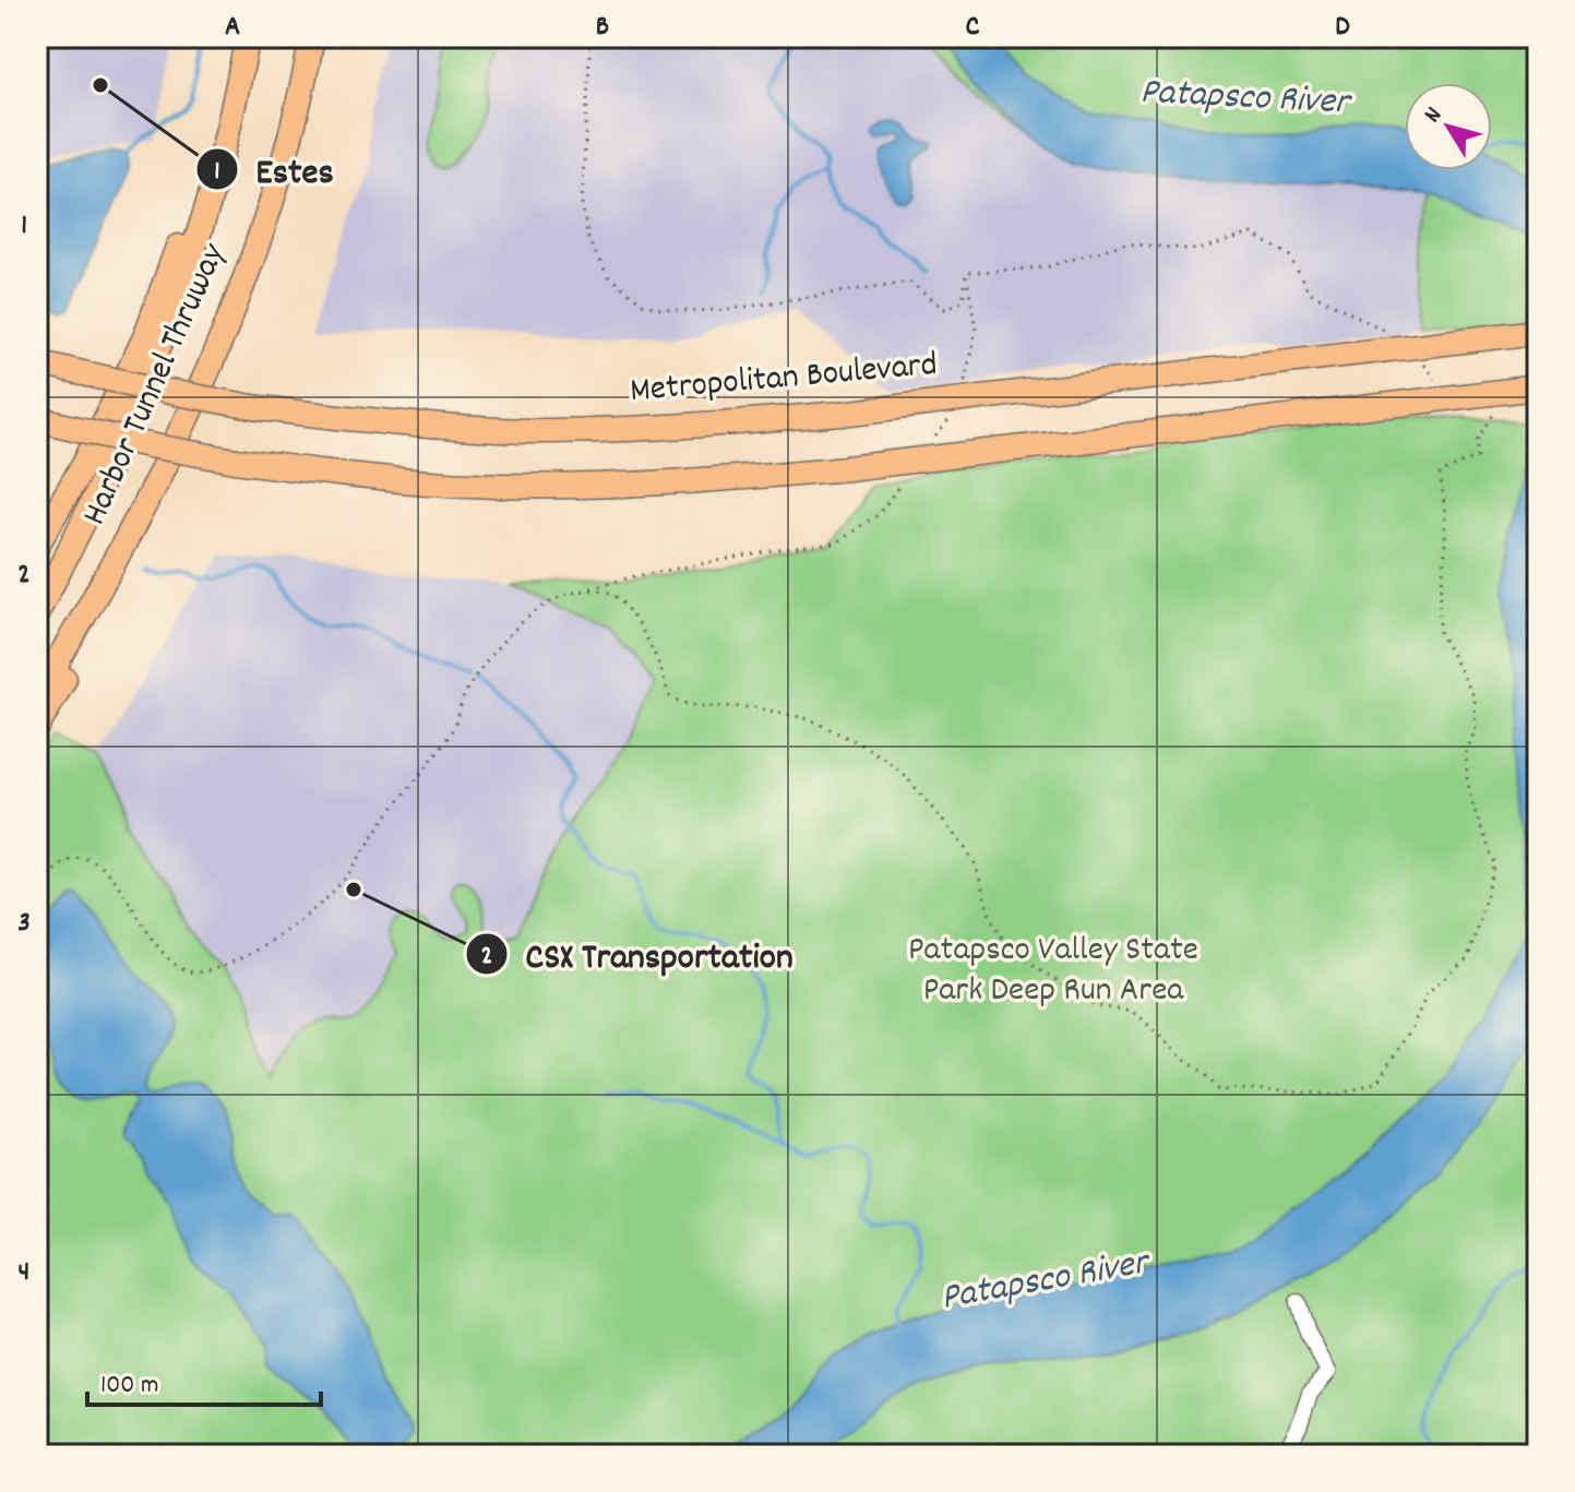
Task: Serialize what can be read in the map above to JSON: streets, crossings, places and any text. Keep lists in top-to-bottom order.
{
  "streets": {
    "highway": ["Metropolitan Boulevard", "Harbor Tunnel Thruway"]
  },
  "water": ["Patapsco River"],
  "parks": ["Patapsco Valley State Park Deep Run Area"],
  "places": ["Estes", "CSX Transportation"],
  "scale_bar": "100 m",
  "north": "top left",
  "grid": {
    "columns": [
      "A",
      "B",
      "C",
      "D"
    ],
    "rows": [
      "1",
      "2",
      "3",
      "4"
    ]
  }
}
